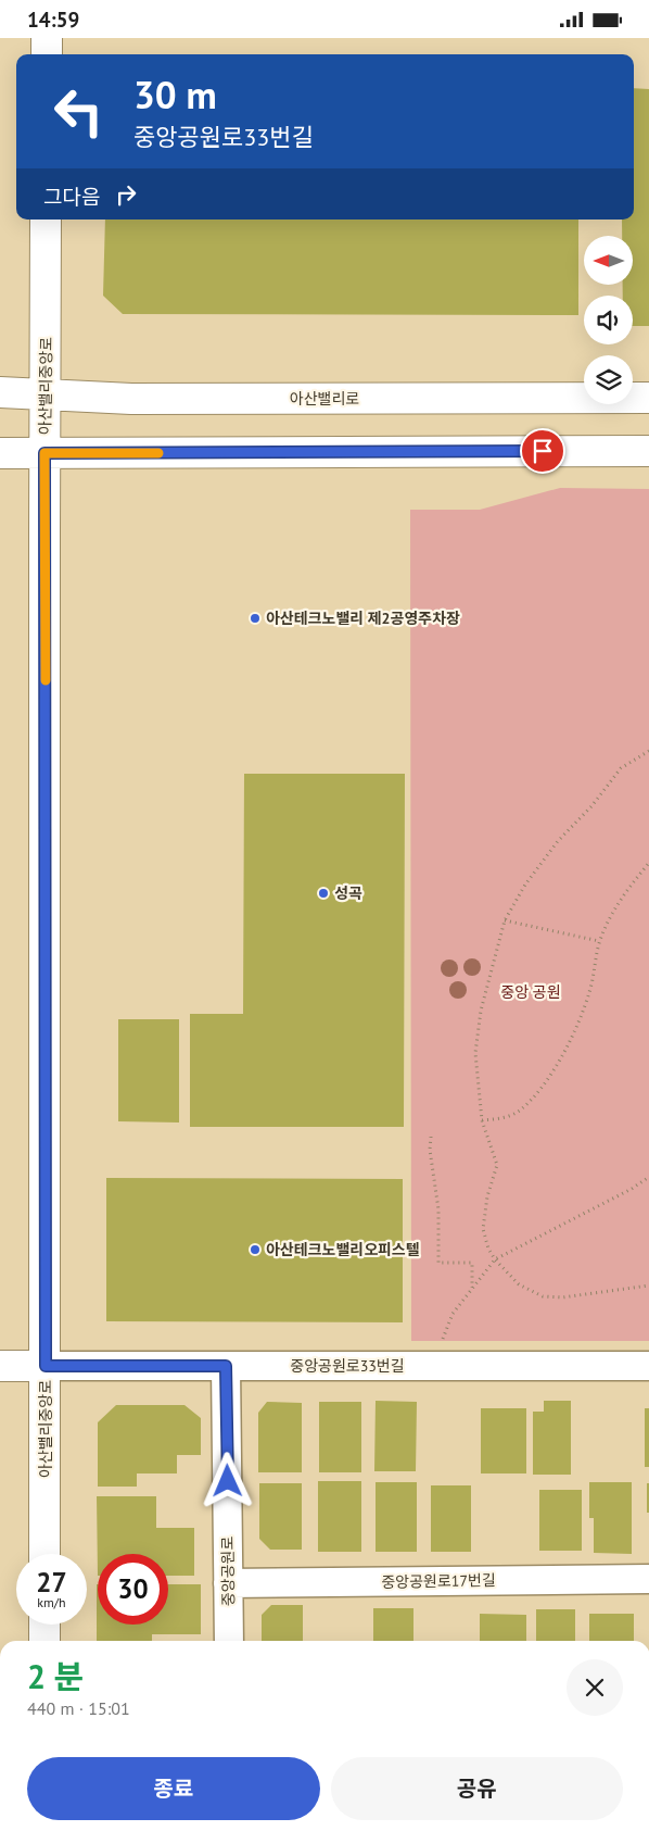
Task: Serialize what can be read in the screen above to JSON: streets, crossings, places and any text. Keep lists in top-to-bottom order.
{
  "streets": {
    "street": [
      "아산밸리중앙로",
      "아산밸리로",
      "중앙공원로33번길",
      "중앙공원로",
      "중앙공원로17번길"
    ]
  },
  "crossings": [
    ["아산밸리중앙로", "아산밸리로"],
    ["아산밸리중앙로", "중앙공원로33번길"],
    ["중앙공원로33번길", "중앙공원로"],
    ["중앙공원로", "중앙공원로17번길"]
  ],
  "parks": ["중앙 공원"],
  "places": ["아산테크노밸리 제2공영주차장", "성곡", "아산테크노밸리오피스텔"],
  "north": "left",
  "page": {
    "status": "14:59",
    "turn": ["30 m", "중앙공원로33번길"],
    "then": "그다음",
    "speed": "27 km/h",
    "limit": "30",
    "heading": ["2 분", "440 m · 15:01"],
    "buttons": ["종료", "공유"]
  }
}
